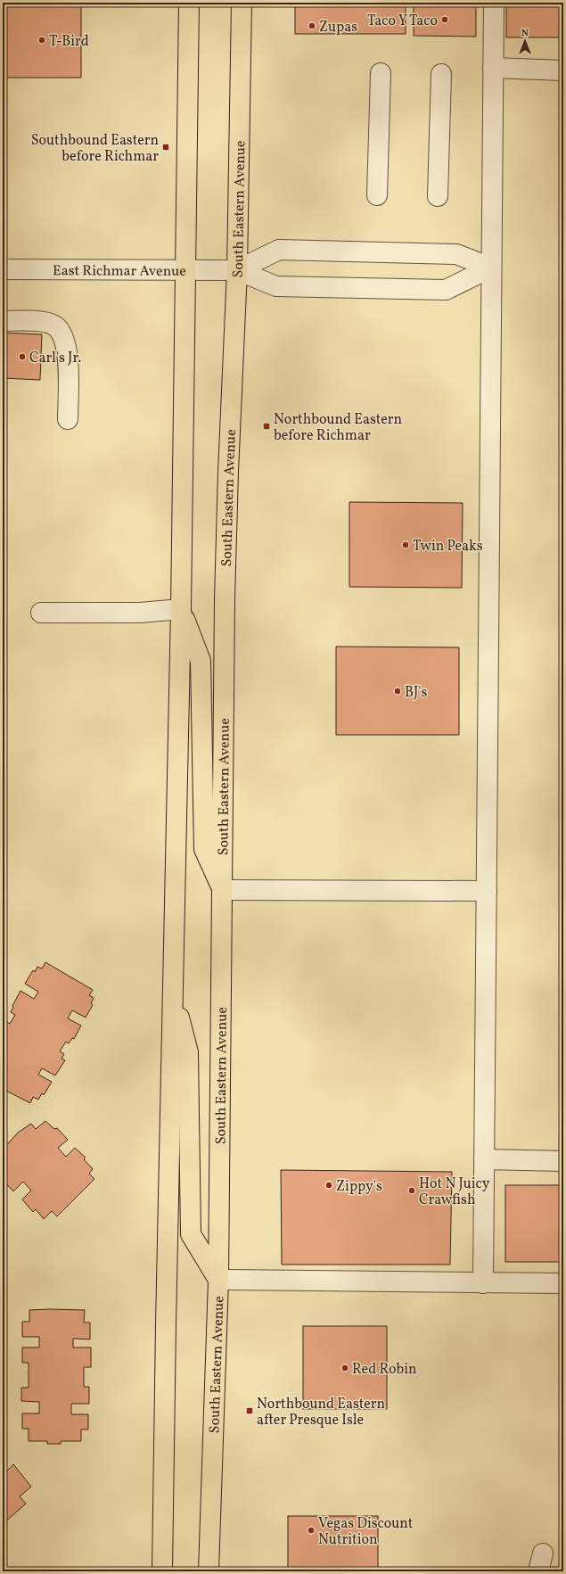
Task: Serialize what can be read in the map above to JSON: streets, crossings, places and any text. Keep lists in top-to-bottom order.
{
  "streets": {
    "main road": ["South Eastern Avenue"],
    "street": ["East Richmar Avenue"]
  },
  "crossings": [
    ["South Eastern Avenue", "East Richmar Avenue"]
  ],
  "places": {
    "other": [
      "Taco Y Taco",
      "Zupas",
      "T-Bird",
      "Carl's Jr.",
      "Twin Peaks",
      "BJ's",
      "Zippy's",
      "Hot N Juicy Crawfish",
      "Red Robin",
      "Vegas Discount Nutrition"
    ],
    "transit": ["Southbound Eastern before Richmar", "Northbound Eastern before Richmar", "Northbound Eastern after Presque Isle"]
  },
  "north": "top"
}
